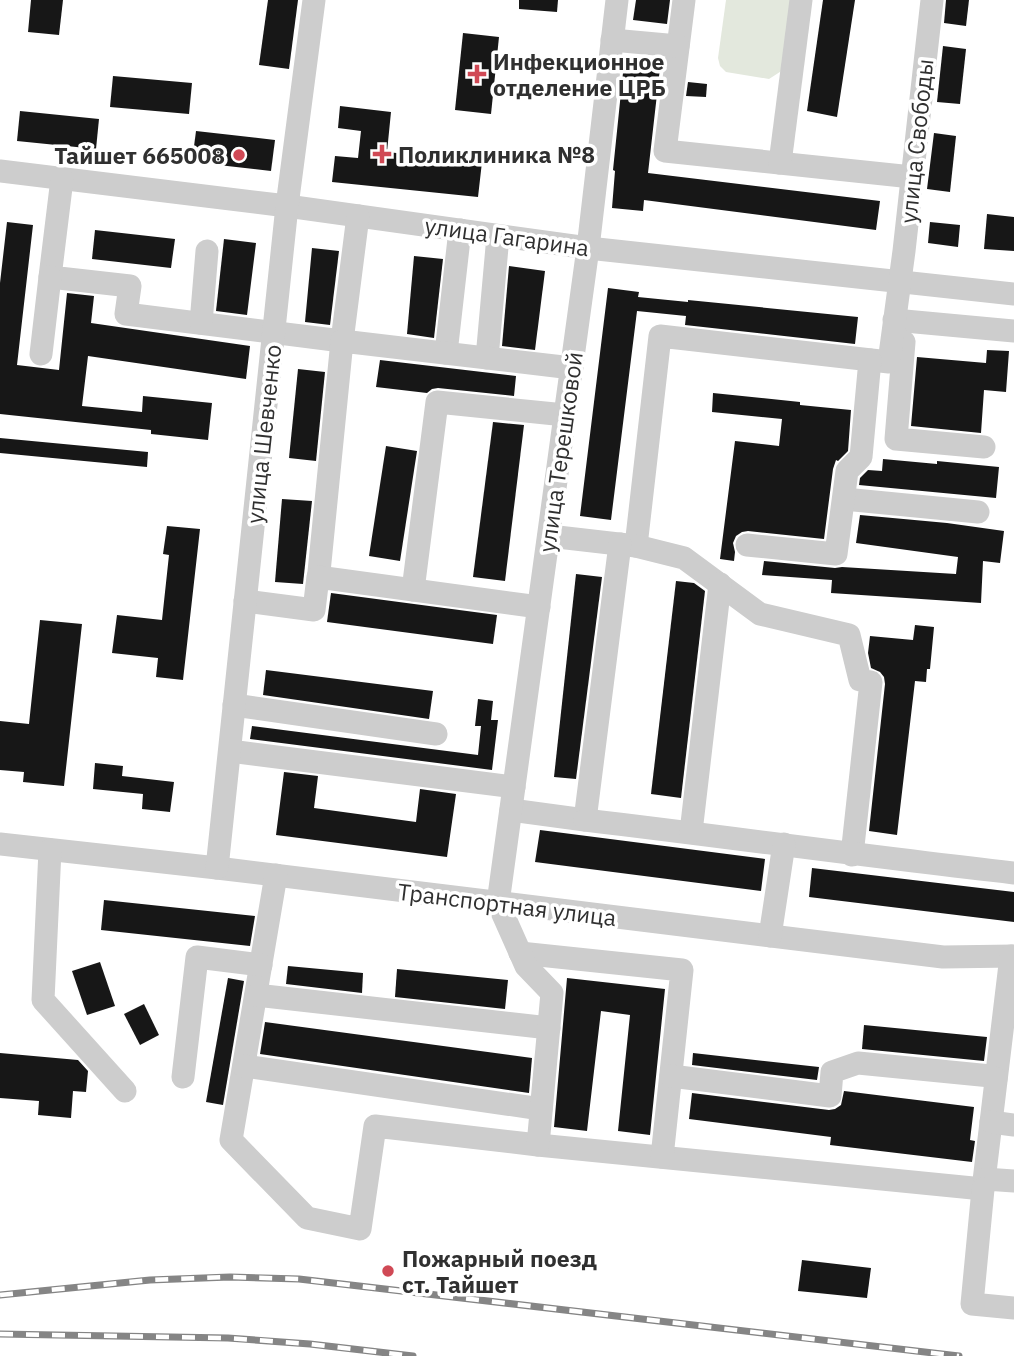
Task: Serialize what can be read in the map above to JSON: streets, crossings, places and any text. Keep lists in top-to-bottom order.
{
  "streets": {
    "street": [
      "улица Свободы",
      "улица Гагарина",
      "улица Шевченко",
      "улица Терешковой",
      "Транспортная улица"
    ]
  },
  "crossings": [
    ["улица Свободы", "улица Гагарина"],
    ["улица Гагарина", "улица Шевченко"],
    ["улица Гагарина", "улица Терешковой"],
    ["улица Шевченко", "Транспортная улица"],
    ["улица Терешковой", "Транспортная улица"]
  ],
  "places": {
    "health": ["Инфекционное отделение ЦРБ", "Поликлиника №8"],
    "other": ["Тайшет 665008", "Пожарный поезд ст. Тайшет"]
  }
}
